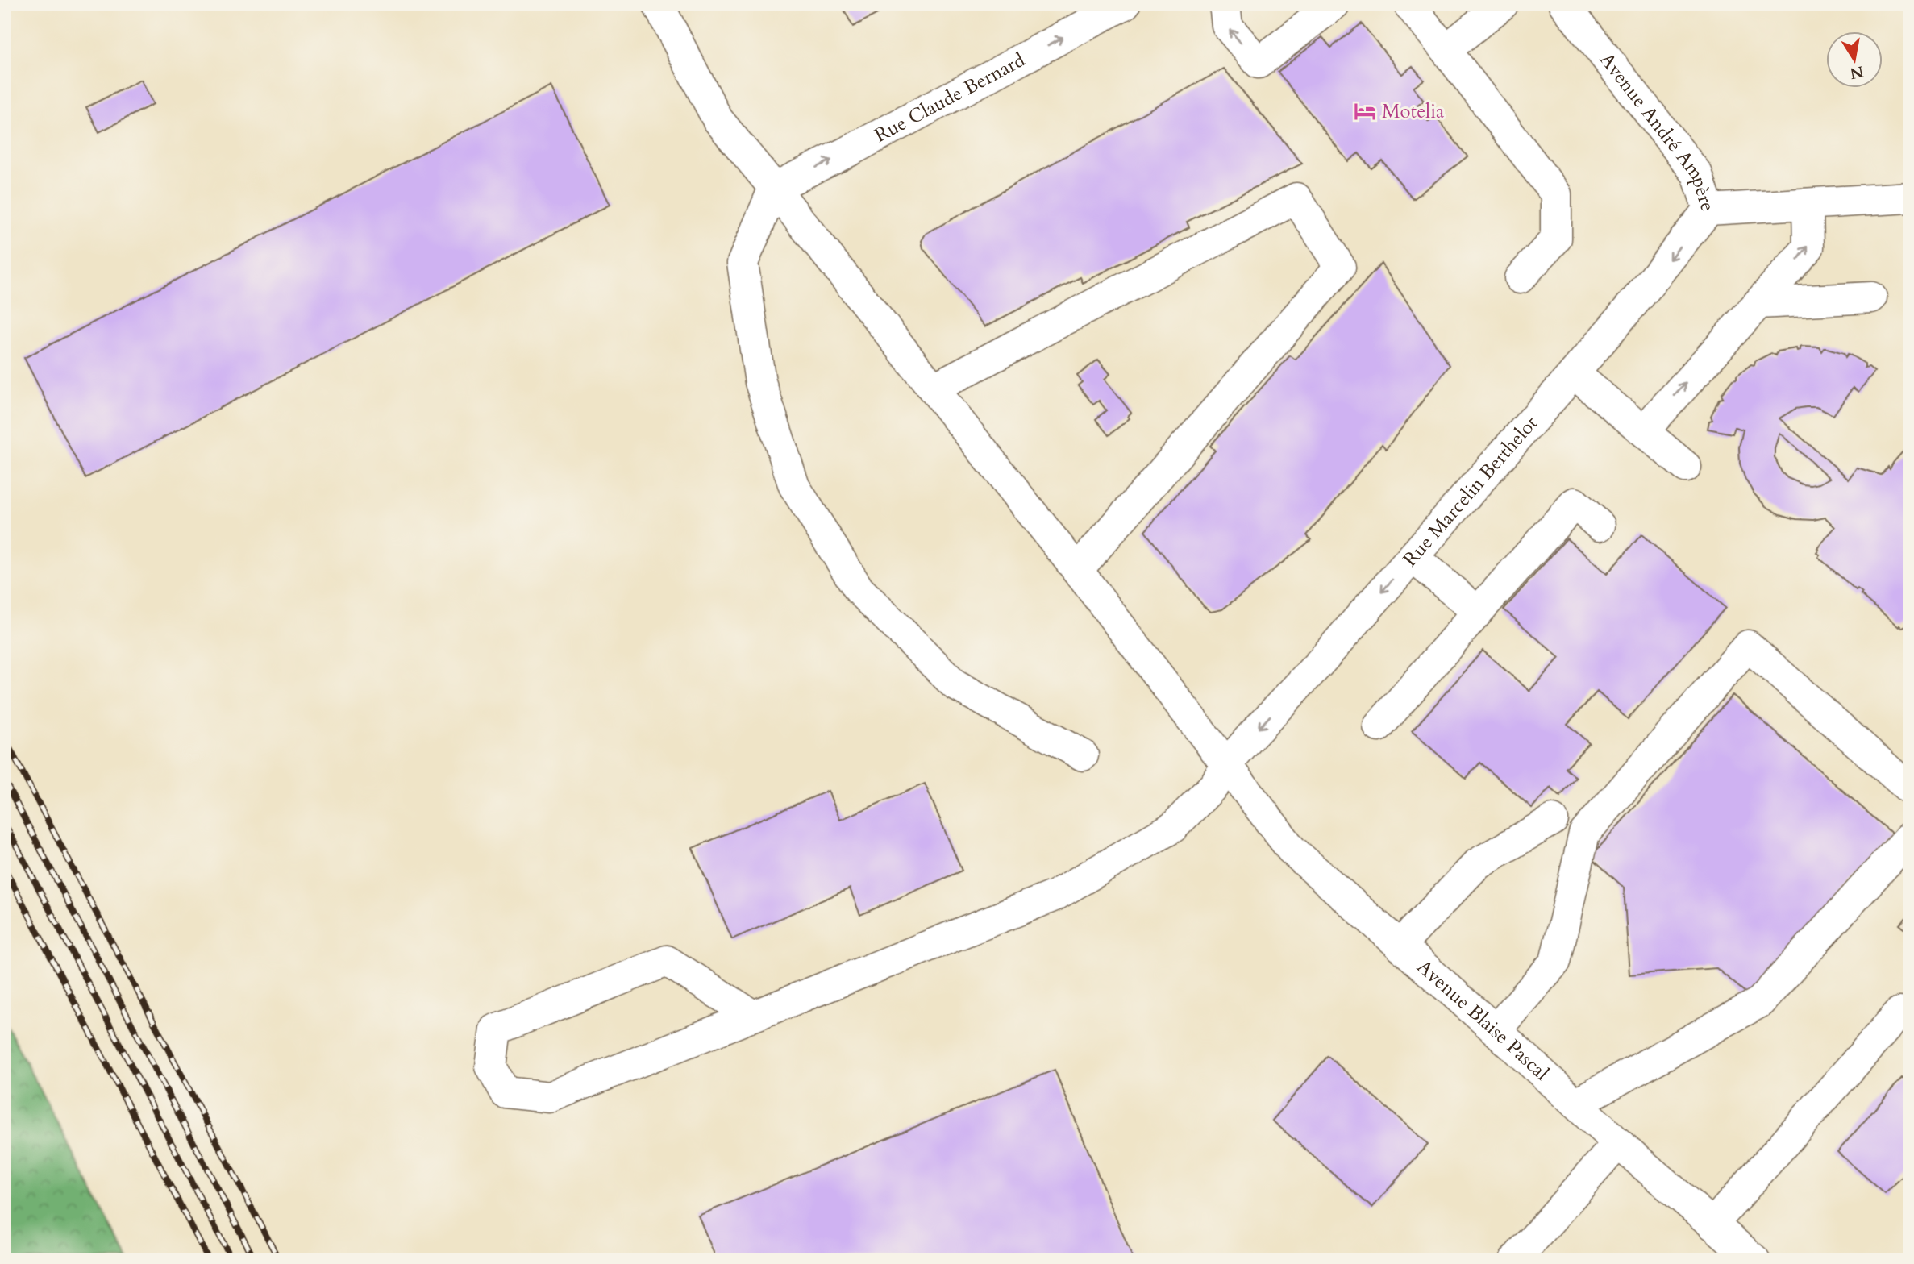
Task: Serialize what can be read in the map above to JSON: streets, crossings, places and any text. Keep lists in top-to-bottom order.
{
  "streets": {
    "street": [
      "Rue Claude Bernard",
      "Avenue André Ampère",
      "Rue Marcelin Berthelot",
      "Avenue Blaise Pascal"
    ]
  },
  "crossings": [
    ["Rue Claude Bernard", "Avenue Blaise Pascal"],
    ["Avenue André Ampère", "Rue Marcelin Berthelot"],
    ["Rue Marcelin Berthelot", "Avenue Blaise Pascal"]
  ],
  "one_way": ["Rue Claude Bernard"],
  "places": {
    "hotel": ["Motelia"]
  },
  "north": "bottom"
}
